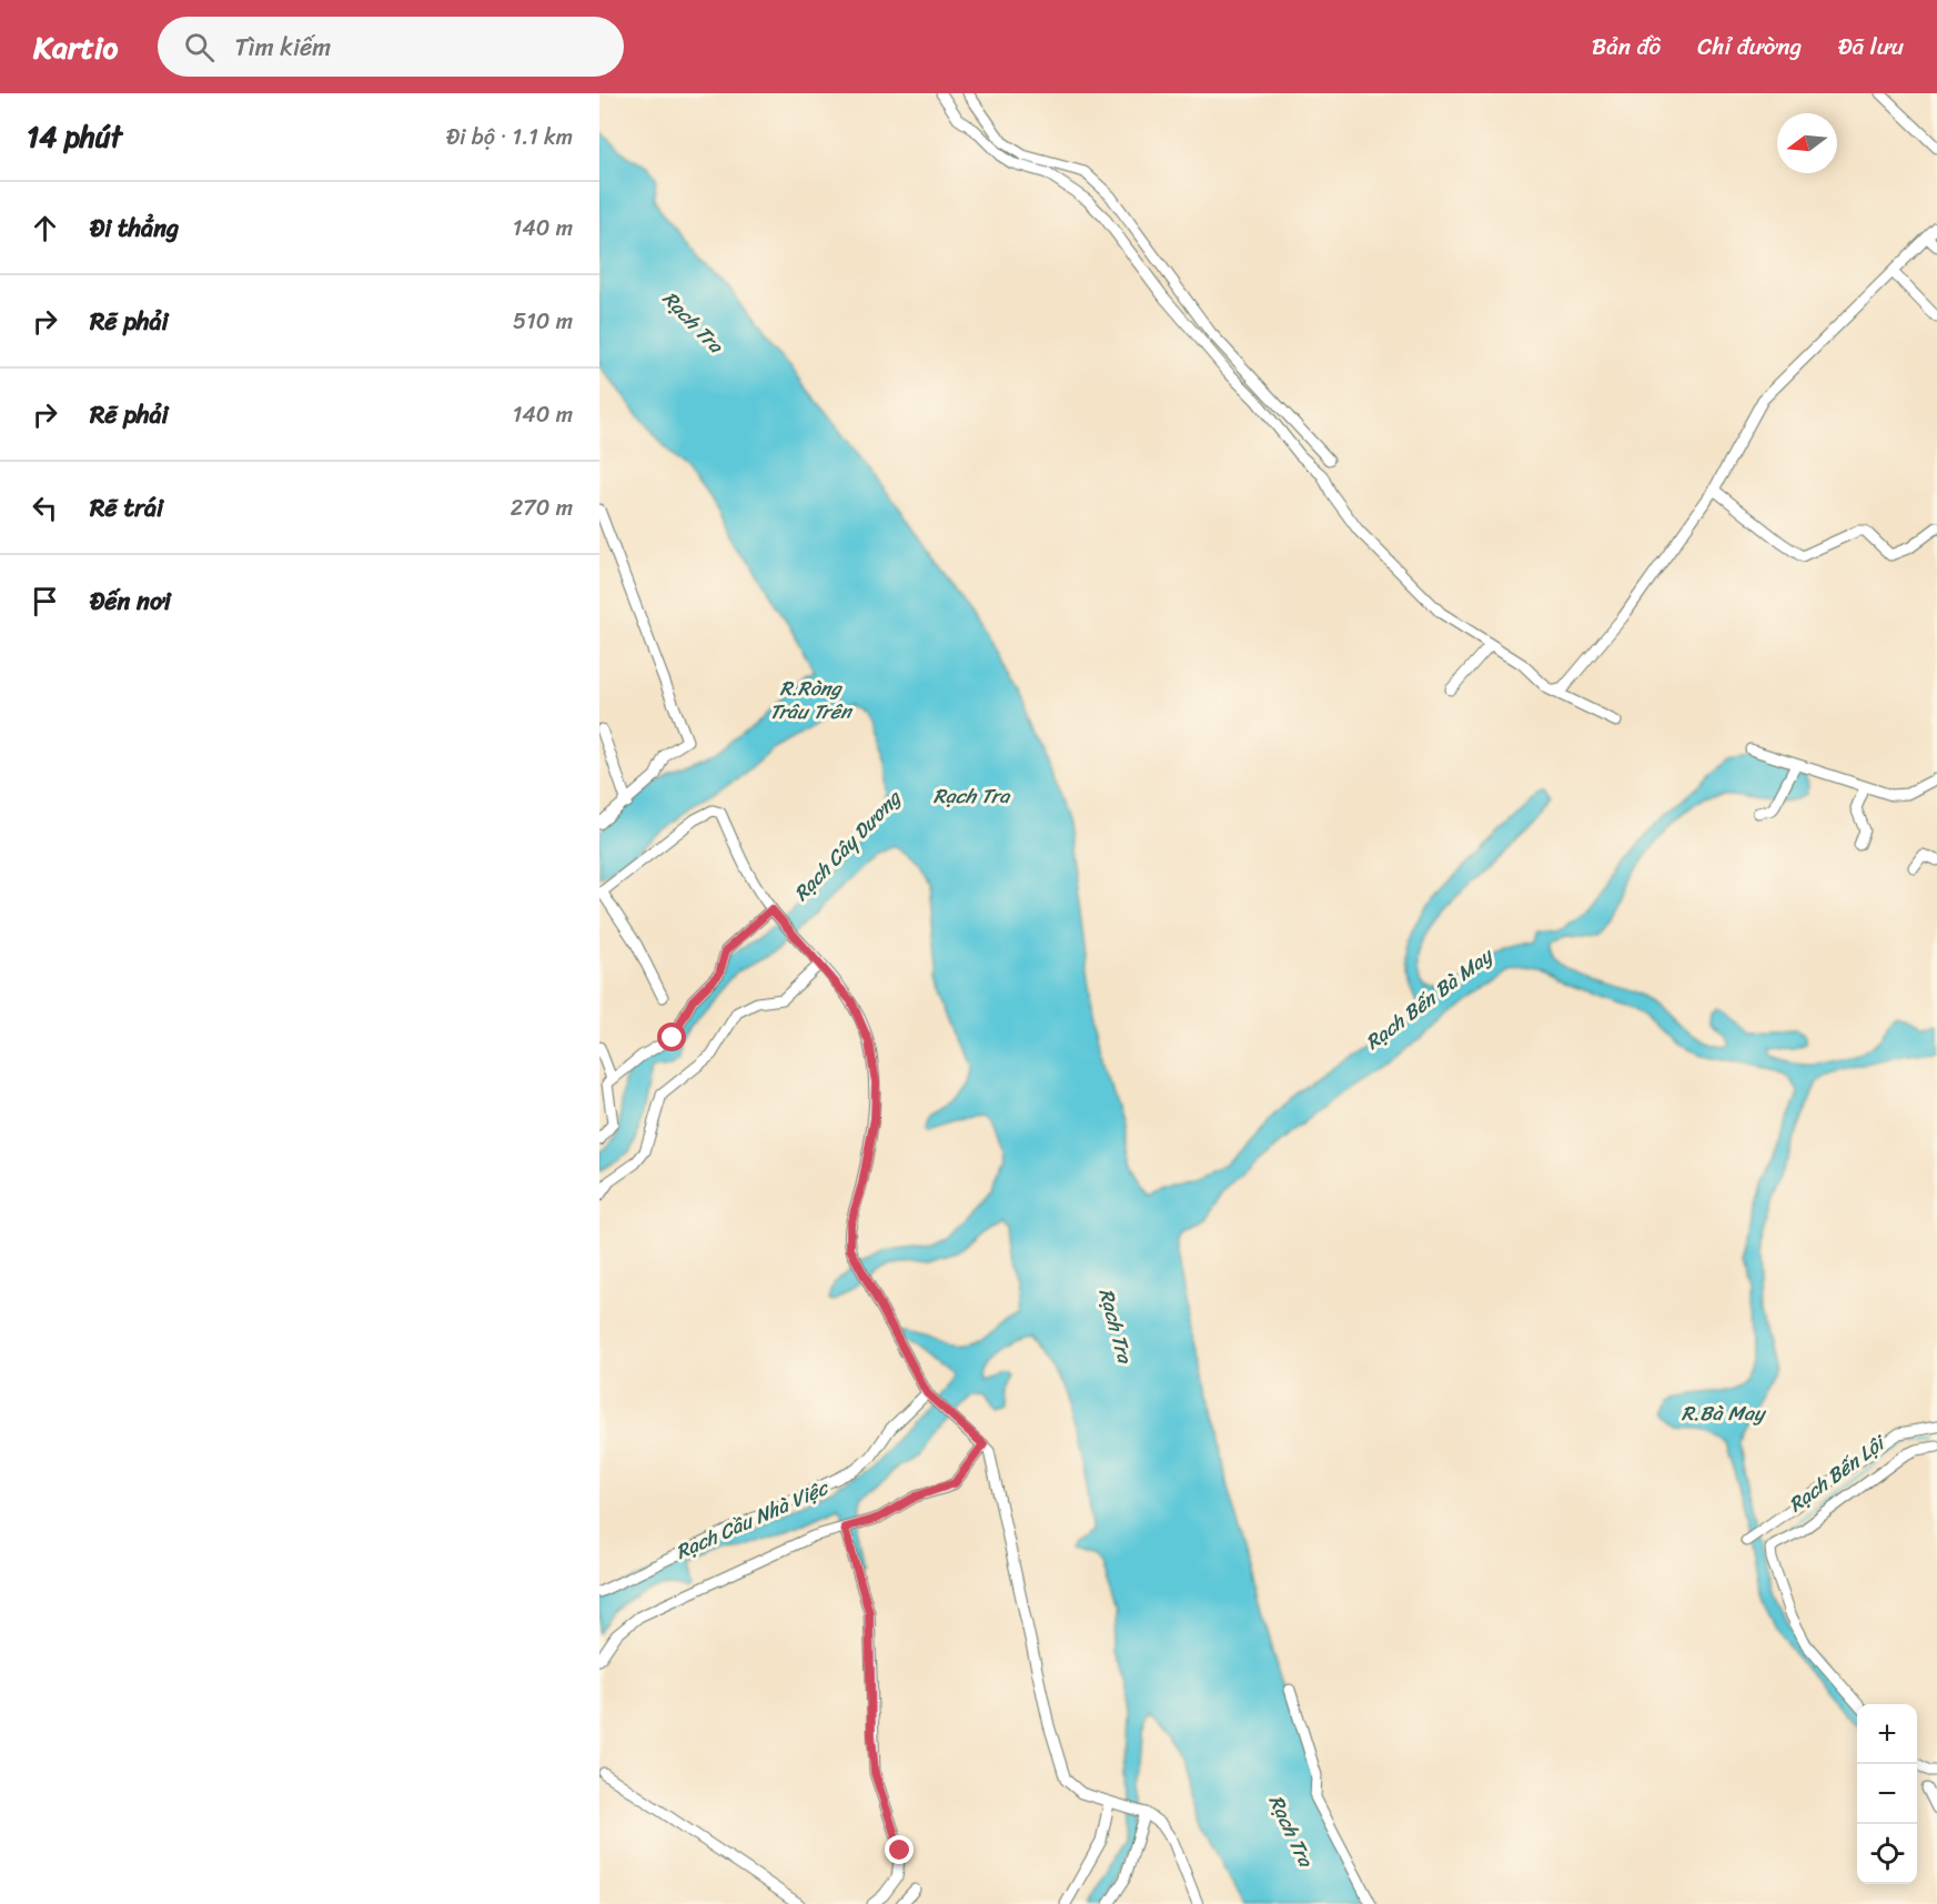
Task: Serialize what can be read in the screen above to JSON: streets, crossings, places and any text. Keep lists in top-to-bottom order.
{
  "water": [
    "Rạch Tra",
    "R.Ròng Trâu Trên",
    "Rạch Cây Dương",
    "Rạch Bến Bà May",
    "R.Bà May",
    "Rạch Bến Lội",
    "Rạch Cầu Nhà Việc"
  ],
  "north": "left",
  "page": {
    "header": "Kartio",
    "search": "Tìm kiếm",
    "nav": ["Bản đồ", "Chỉ đường", "Đã lưu"],
    "heading": ["14 phút", "Đi bộ · 1.1 km"],
    "list": [
      ["Đi thẳng", "140 m"],
      ["Rẽ phải", "510 m"],
      ["Rẽ phải", "140 m"],
      ["Rẽ trái", "270 m"],
      "Đến nơi"
    ],
    "map_buttons": ["+", "−"]
  }
}
